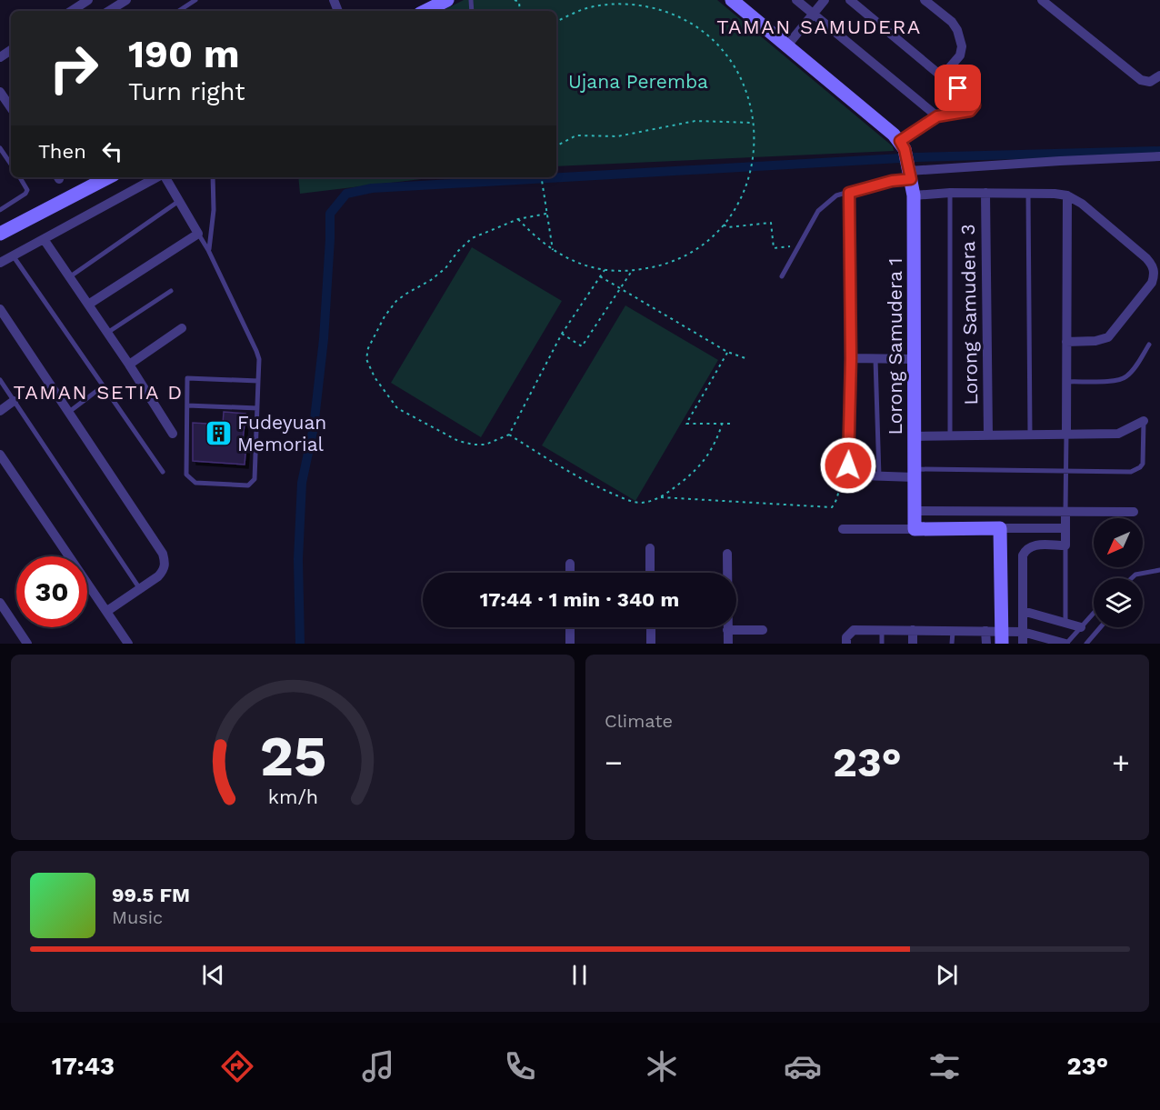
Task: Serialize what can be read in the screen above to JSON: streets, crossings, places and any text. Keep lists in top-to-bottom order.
{
  "streets": {
    "street": ["Lorong Samudera 3", "Lorong Samudera 1"]
  },
  "districts": ["TAMAN SAMUDERA", "TAMAN SETIA D"],
  "parks": ["Ujana Peremba"],
  "places": {
    "building": ["Fudeyuan Memorial"]
  },
  "north": "bottom left",
  "page": {
    "turn": ["190 m", "Turn right"],
    "then": "Then",
    "limit": "30",
    "trip": "17:44 · 1 min · 340 m",
    "tile": "Climate",
    "heat": ["−", "23°", "+"],
    "song": ["99.5 FM", "Music"],
    "tabs": ["17:43", "23°"],
    "gauge": ["25", "km/h"]
  }
}
